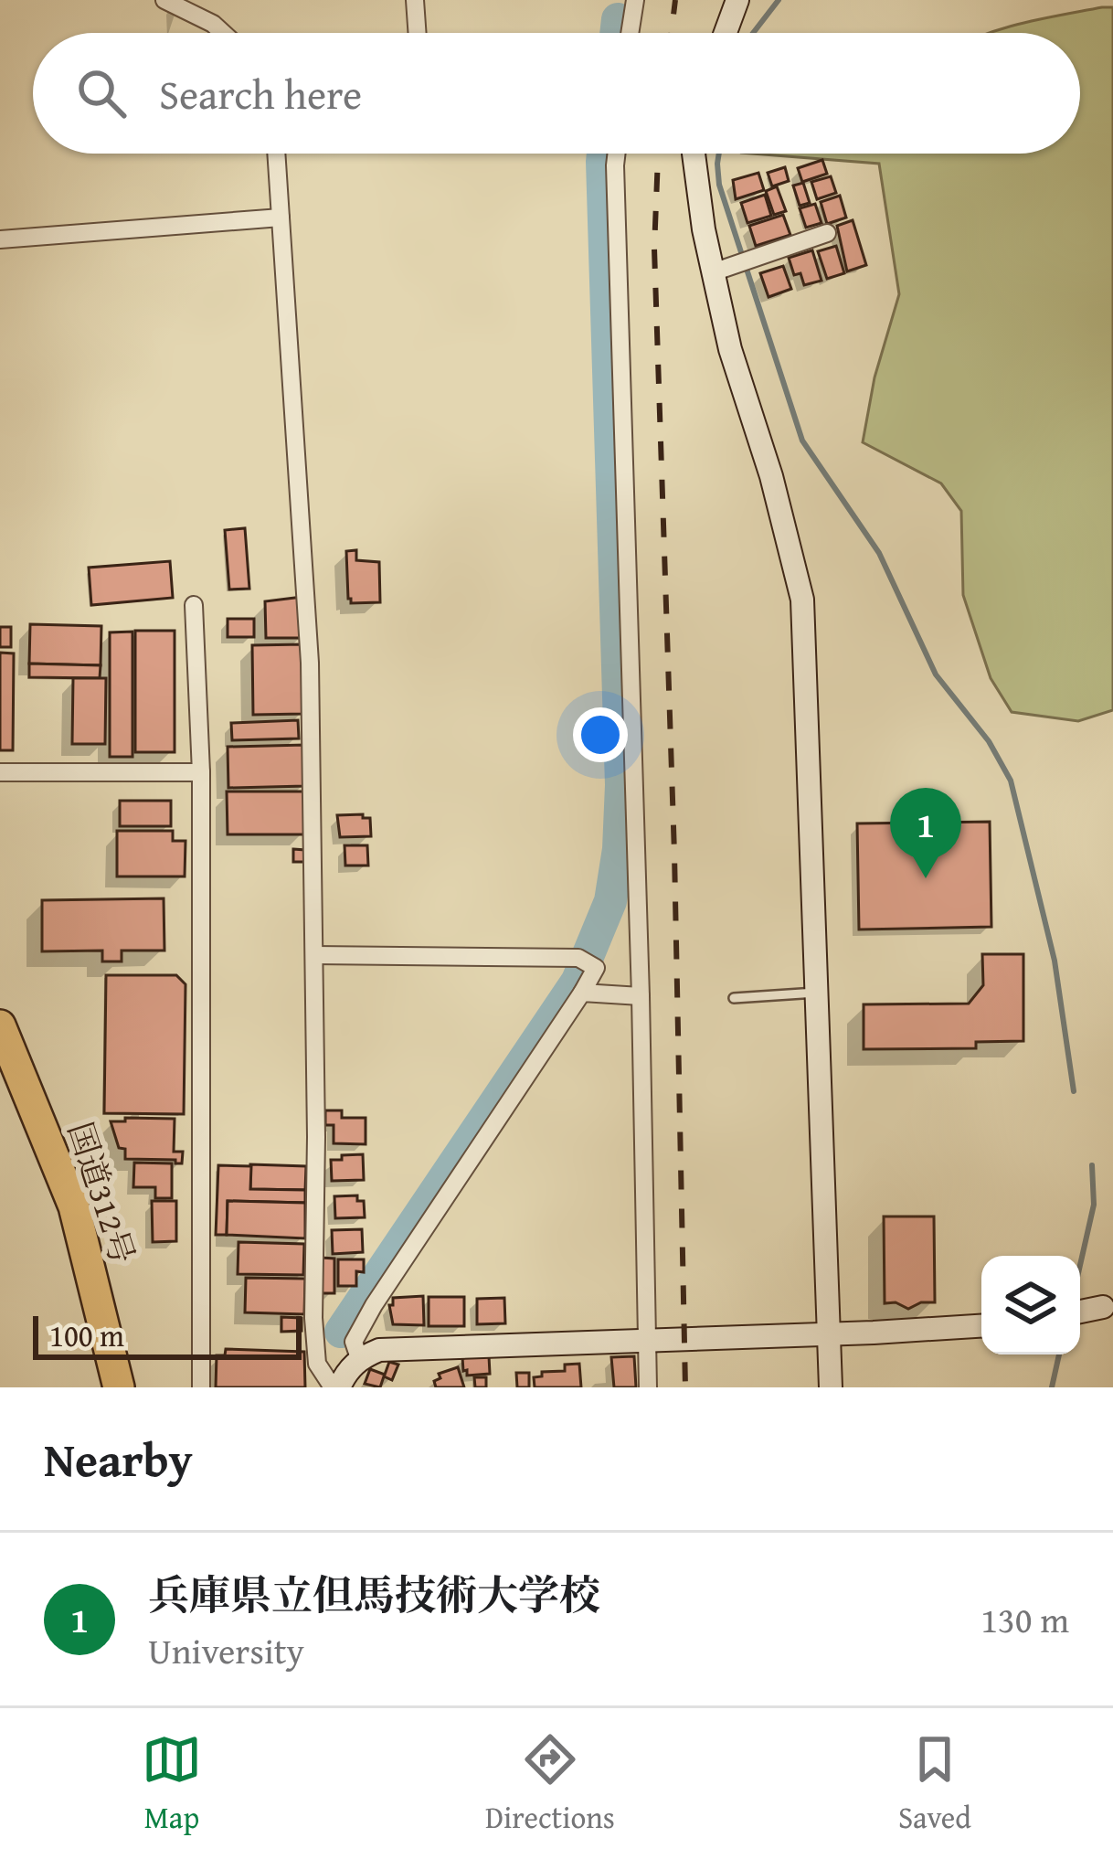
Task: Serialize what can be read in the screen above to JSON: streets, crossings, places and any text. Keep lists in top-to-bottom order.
{
  "streets": {
    "highway": ["国道312号"]
  },
  "scale_bar": "100 m",
  "page": {
    "search": "Search here",
    "pins": "1",
    "scale": "100 m",
    "heading": "Nearby",
    "list": [
      {
        "mark": "1",
        "name": "兵庫県立但馬技術大学校",
        "note": "University",
        "value": "130 m"
      }
    ],
    "nav": ["Map", "Directions", "Saved"]
  }
}
